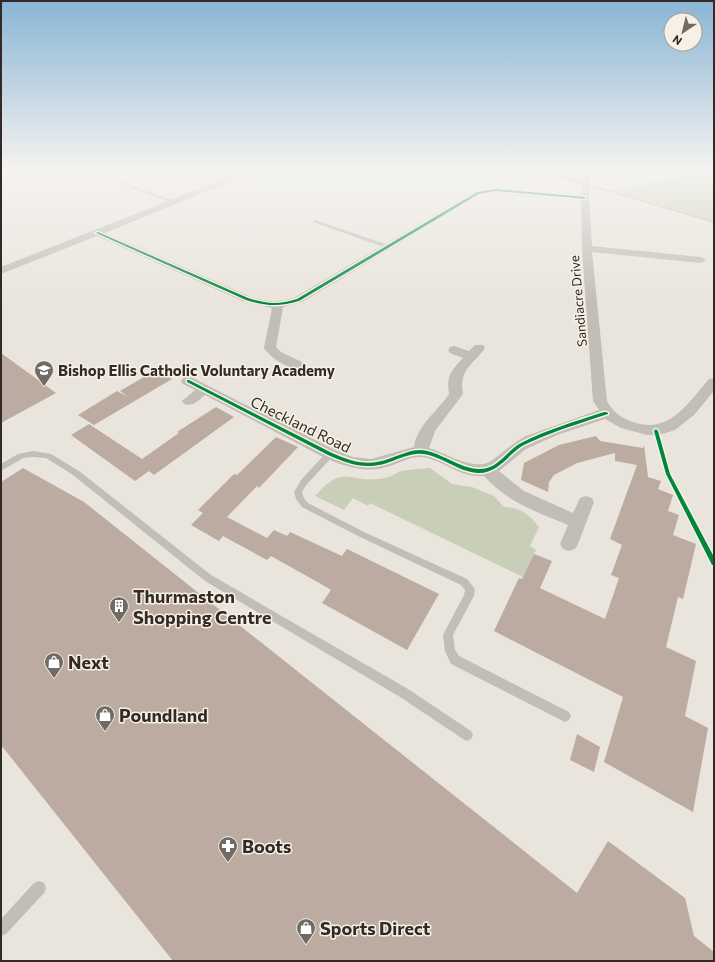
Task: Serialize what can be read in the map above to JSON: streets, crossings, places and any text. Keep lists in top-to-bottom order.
{
  "streets": {
    "street": ["Sandiacre Drive", "Checkland Road"]
  },
  "places": {
    "school or university": ["Bishop Ellis Catholic Voluntary Academy"],
    "building": ["Thurmaston Shopping Centre"],
    "shop": ["Next", "Poundland", "Sports Direct"],
    "pharmacy": ["Boots"]
  },
  "north": "bottom left"
}
